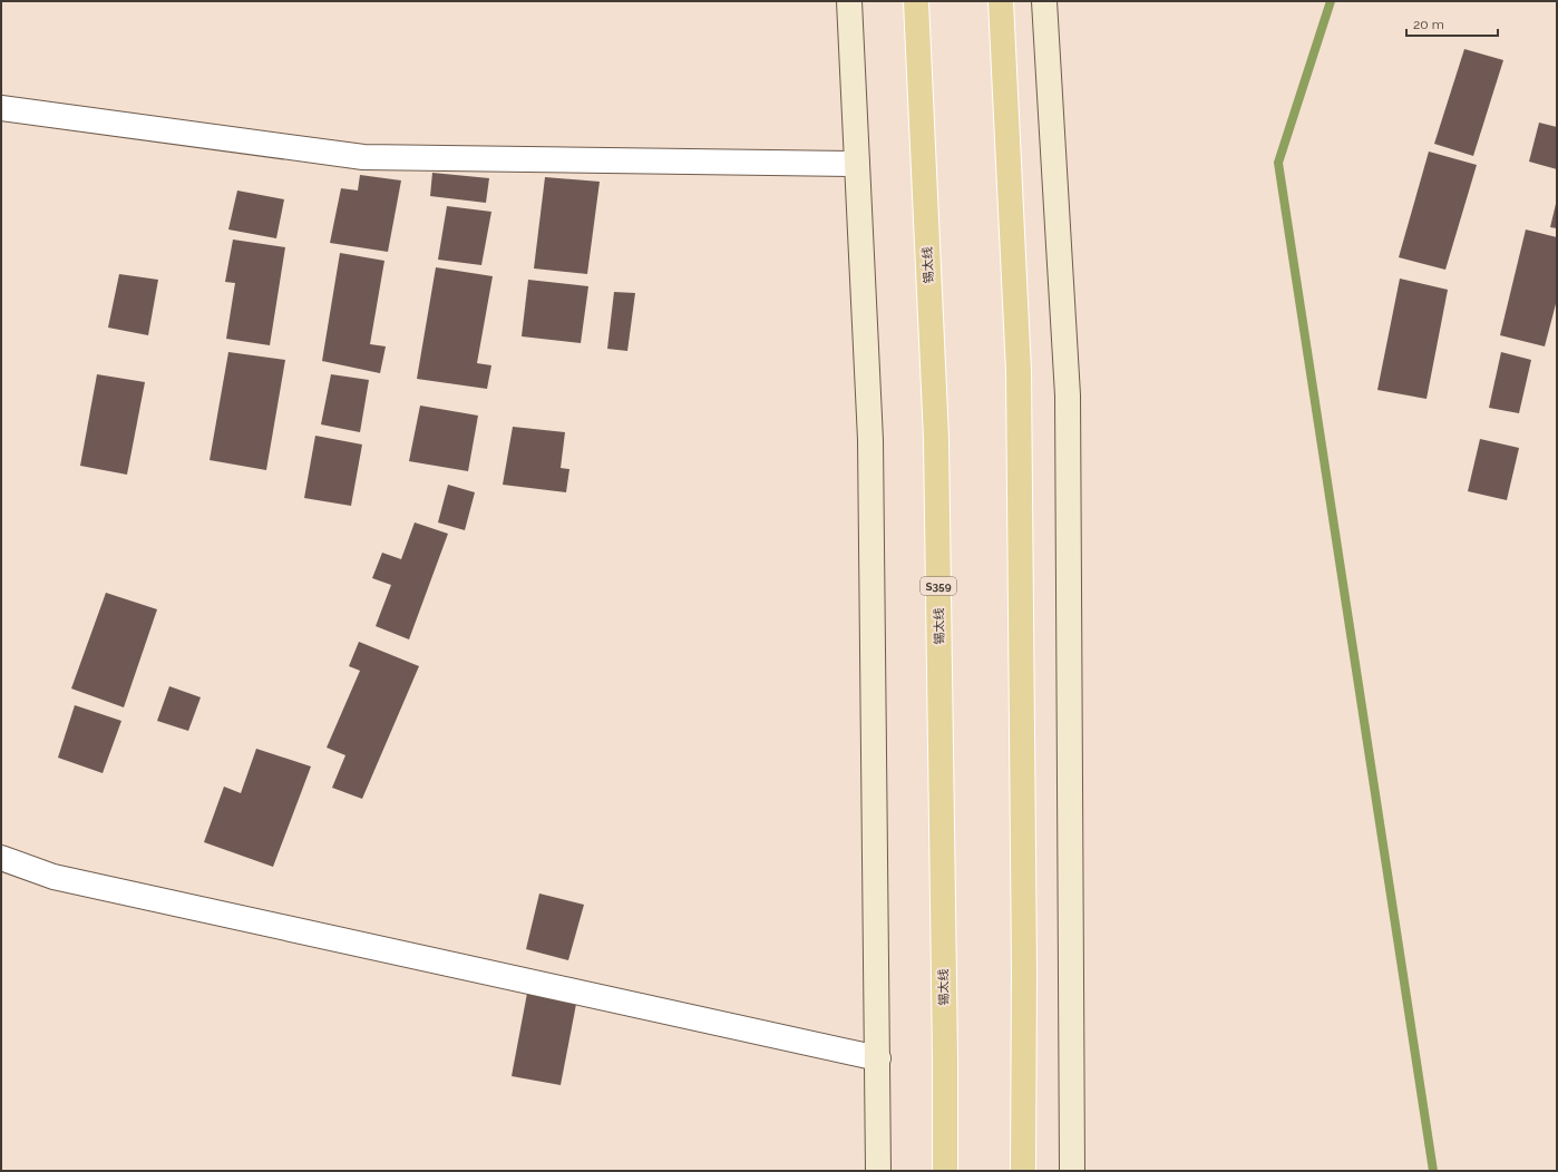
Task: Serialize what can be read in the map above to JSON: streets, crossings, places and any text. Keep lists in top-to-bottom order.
{
  "streets": {
    "main road": ["锡太线", "S359"]
  },
  "scale_bar": "20 m"
}
